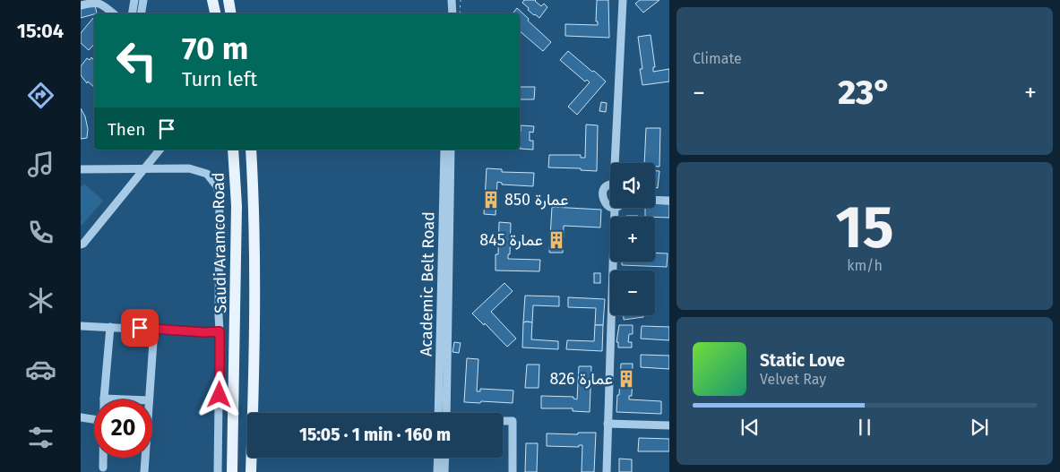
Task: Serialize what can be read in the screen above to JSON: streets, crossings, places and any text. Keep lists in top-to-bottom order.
{
  "streets": {
    "main road": ["Saudi Aramco Road"],
    "street": ["Academic Belt Road"]
  },
  "places": {
    "building": ["عمارة 850", "عمارة 845", "عمارة 826"]
  },
  "page": {
    "tabs": "15:04",
    "tile": [
      "Climate",
      ["15", "km/h"]
    ],
    "turn": ["70 m", "Turn left"],
    "heat": ["−", "23°", "+"],
    "then": "Then",
    "map_buttons": ["+", "−"],
    "song": ["Static Love", "Velvet Ray"],
    "limit": "20",
    "trip": "15:05 · 1 min · 160 m"
  }
}
